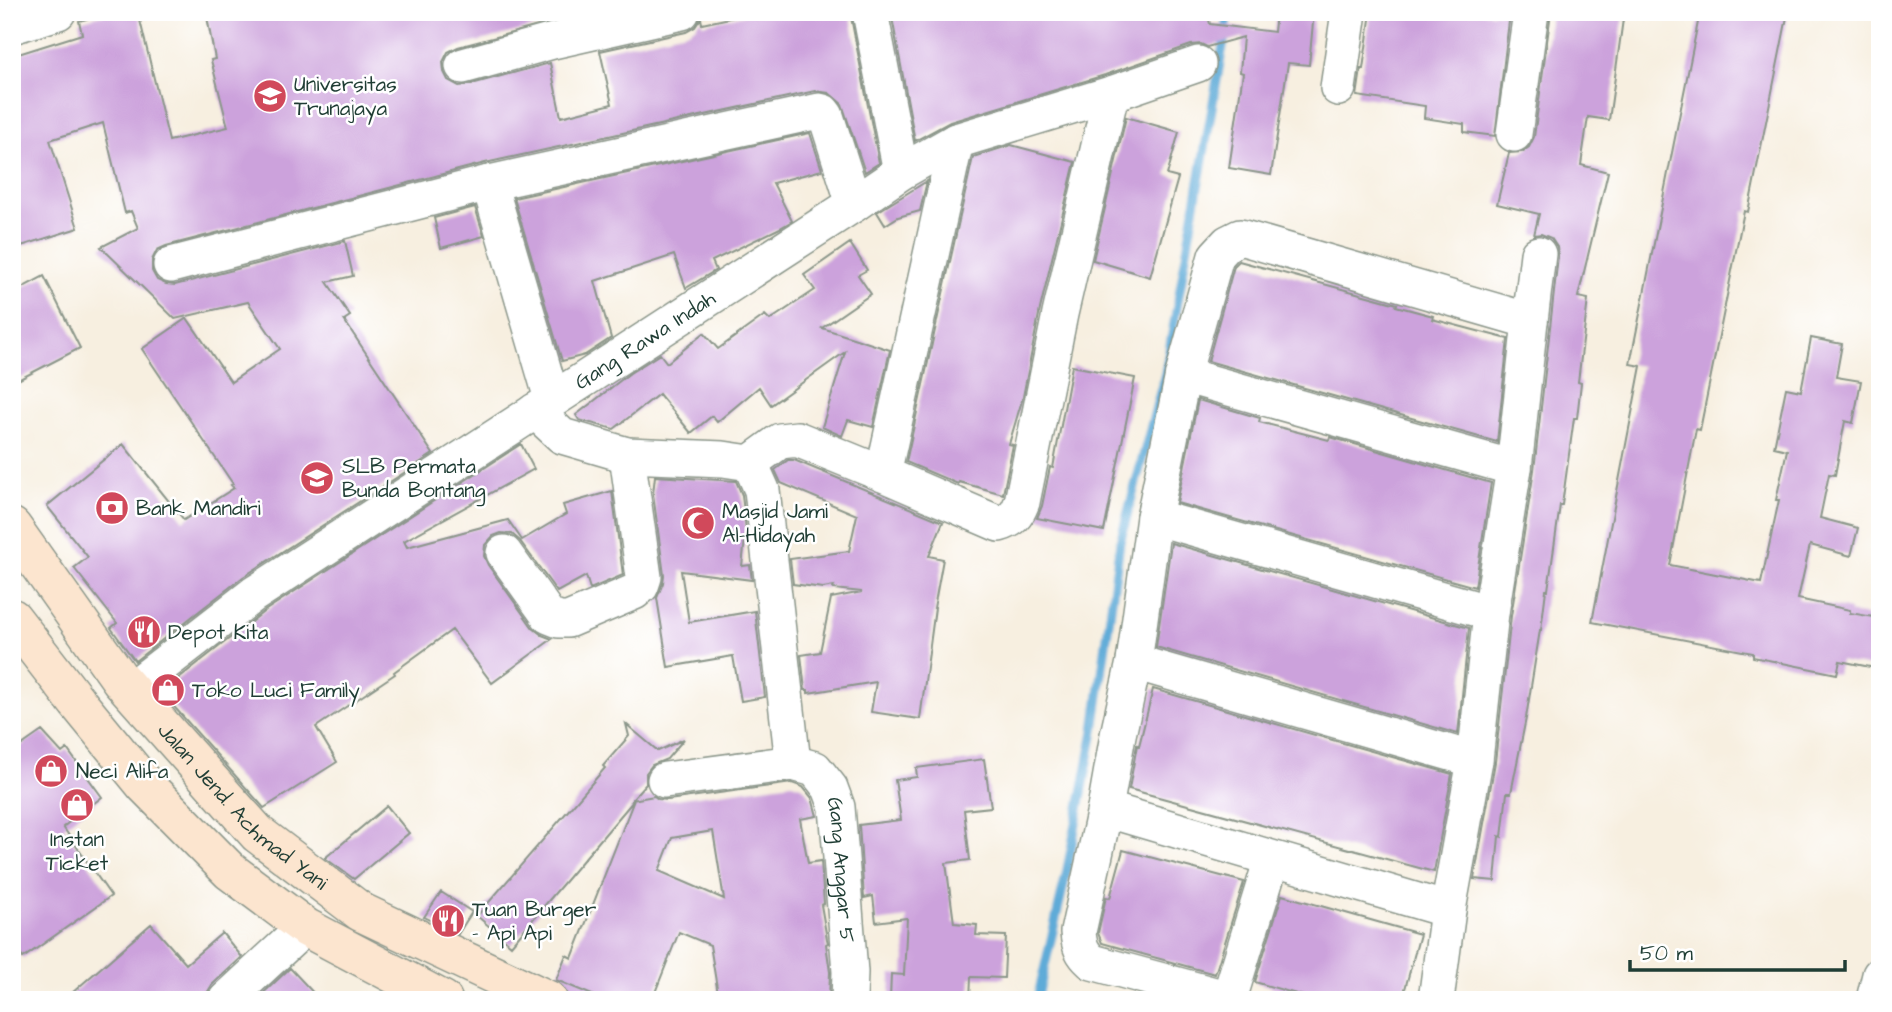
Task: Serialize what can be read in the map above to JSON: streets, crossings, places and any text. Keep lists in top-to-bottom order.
{
  "streets": {
    "street": ["Gang Rawa Indah", "Jalan Jend. Achmad Yani", "Gang Anggar 5"]
  },
  "crossings": [
    ["Gang Rawa Indah", "Jalan Jend. Achmad Yani"]
  ],
  "places": {
    "school or university": ["Universitas Trunajaya", "SLB Permata Bunda Bontang"],
    "bank": ["Bank Mandiri"],
    "mosque": ["Masjid Jami Al-Hidayah"],
    "restaurant": ["Depot Kita", "Tuan Burger - Api Api"],
    "shop": ["Toko Luci Family", "Neci Alifa", "Instan Ticket"]
  },
  "scale_bar": "50 m"
}
